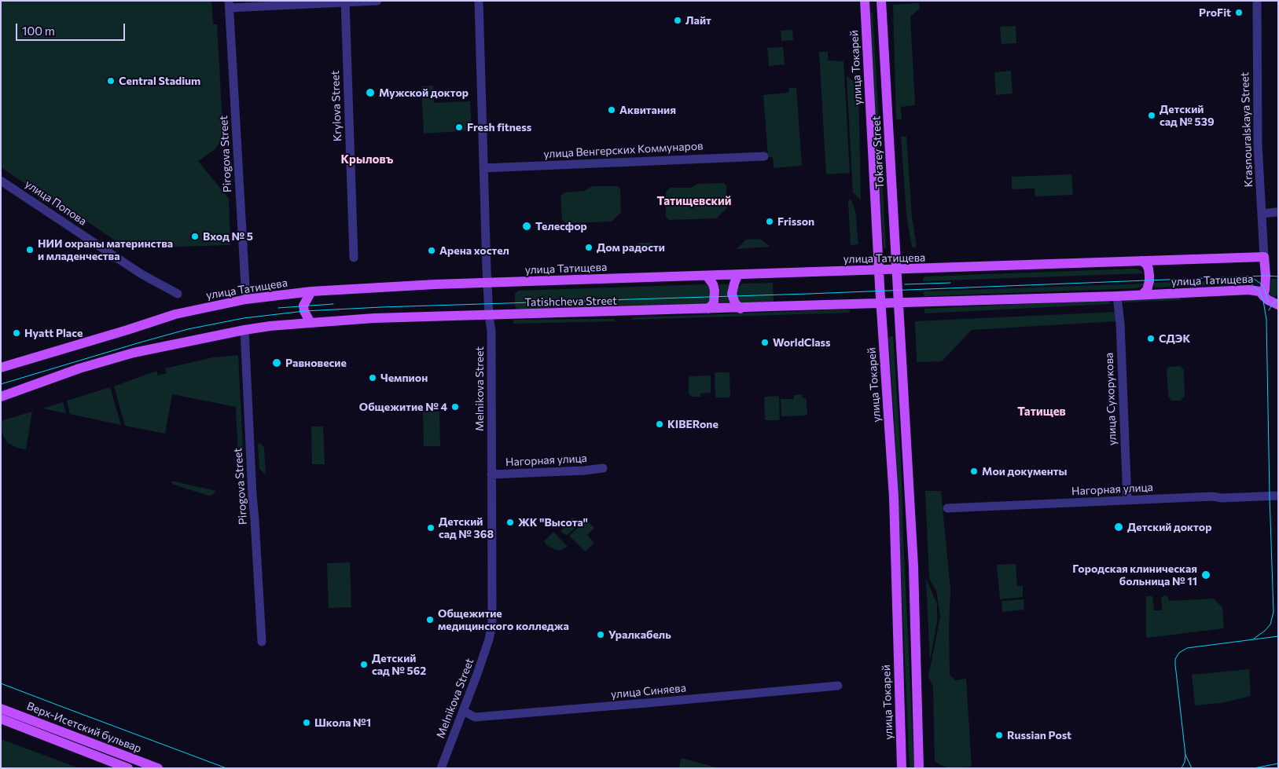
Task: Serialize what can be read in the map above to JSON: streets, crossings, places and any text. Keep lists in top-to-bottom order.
{
  "streets": {
    "main road": [
      "улица Токарей",
      "Tokarey Street",
      "улица Татищева",
      "Tatishcheva Street",
      "Верх-Исетский бульвар"
    ],
    "street": [
      "Krylova Street",
      "Krasnouralskaya Street",
      "улица Венгерских Коммунаров",
      "Pirogova Street",
      "улица Попова",
      "Melnikova Street",
      "улица Сухорукова",
      "Нагорная улица",
      "улица Синяева"
    ]
  },
  "crossings": [
    ["улица Токарей", "улица Татищева"],
    ["улица Токарей", "Tatishcheva Street"],
    ["Krasnouralskaya Street", "улица Татищева"],
    ["улица Венгерских Коммунаров", "Melnikova Street"],
    ["Tokarey Street", "улица Татищева"],
    ["Tokarey Street", "Tatishcheva Street"],
    ["Pirogova Street", "улица Татищева"],
    ["Pirogova Street", "Tatishcheva Street"],
    ["улица Татищева", "Tatishcheva Street"],
    ["улица Татищева", "Melnikova Street"],
    ["улица Татищева", "улица Сухорукова"],
    ["Tatishcheva Street", "Melnikova Street"],
    ["Melnikova Street", "Нагорная улица"],
    ["Melnikova Street", "улица Синяева"],
    ["улица Сухорукова", "Нагорная улица"]
  ],
  "districts": ["Крыловъ", "Татищевский", "Татищев"],
  "places": [
    "ProFit",
    "Лайт",
    "Central Stadium",
    "Мужской доктор",
    "Аквитания",
    "Детский сад № 539",
    "Fresh fitness",
    "Frisson",
    "Телесфор",
    "Вход № 5",
    "Дом радости",
    "НИИ охраны материнства и младенчества",
    "Арена хостел",
    "Hyatt Place",
    "СДЭК",
    "WorldClass",
    "Равновесие",
    "Чемпион",
    "Общежитие № 4",
    "KIBERone",
    "Мои документы",
    "ЖК \"Высота\"",
    "Детский доктор",
    "Детский сад № 368",
    "Городская клиническая больница № 11",
    "Общежитие медицинского колледжа",
    "Уралкабель",
    "Детский сад № 562",
    "Школа №1",
    "Russian Post"
  ],
  "scale_bar": "100 m"
}
